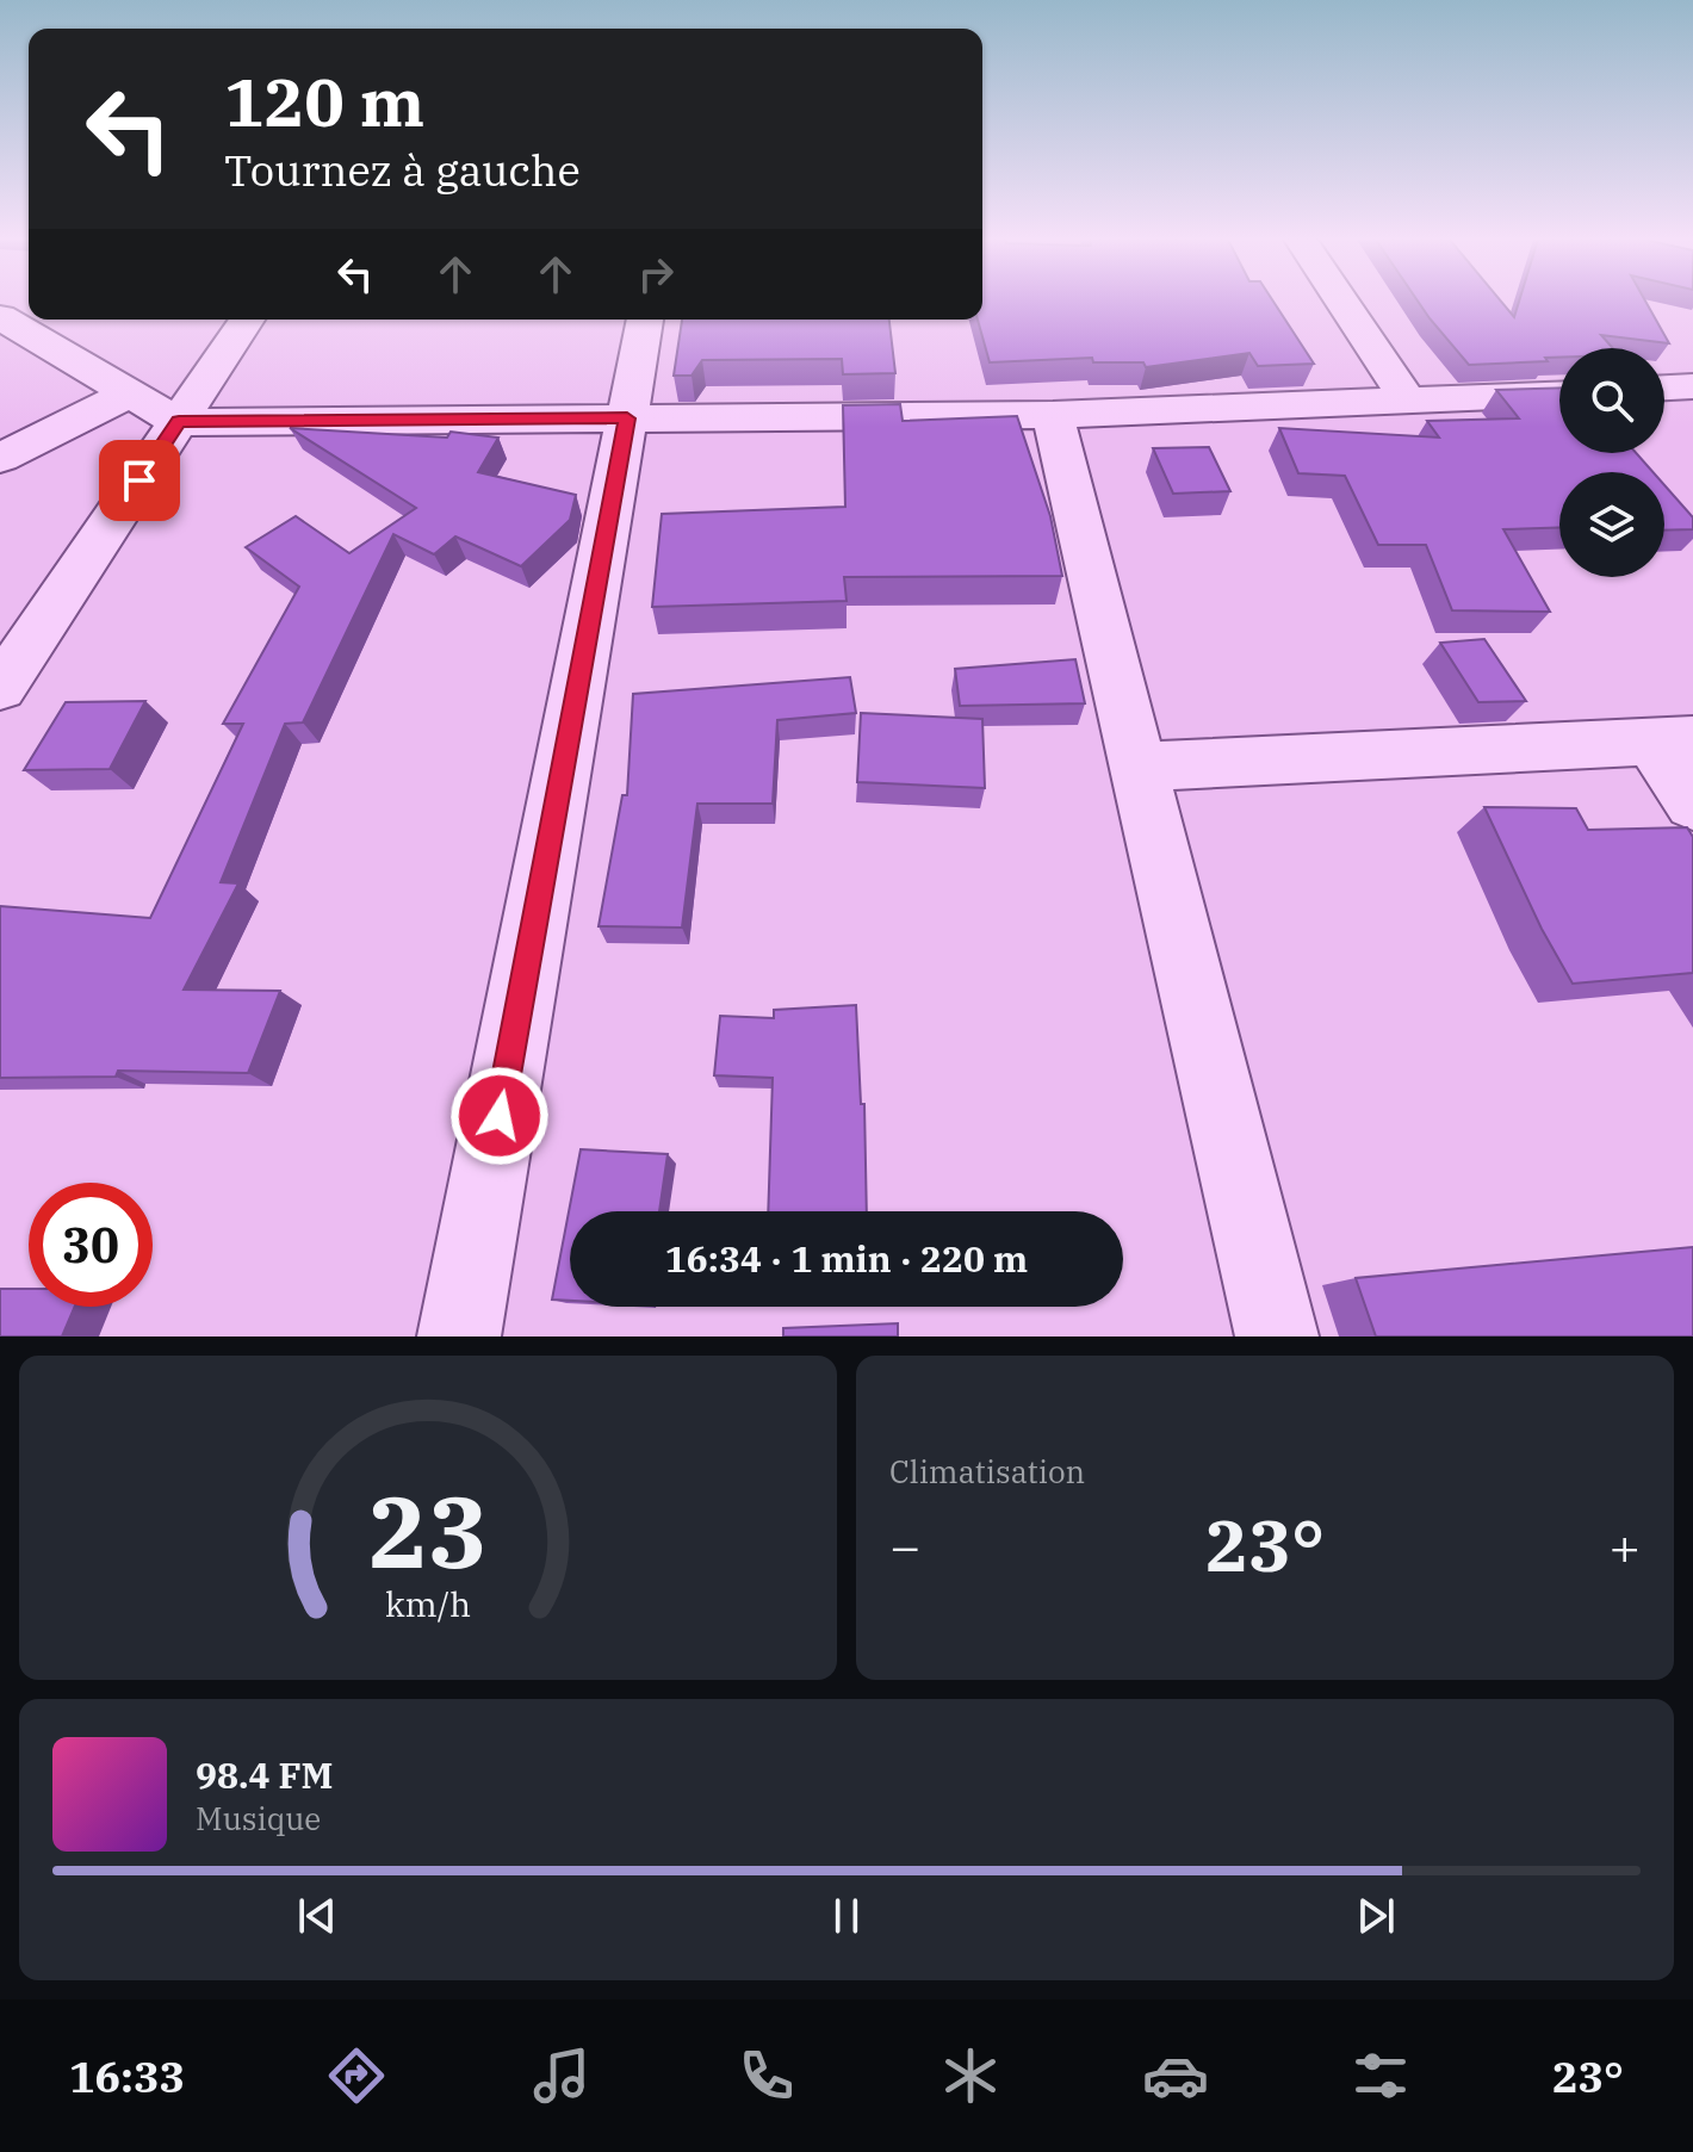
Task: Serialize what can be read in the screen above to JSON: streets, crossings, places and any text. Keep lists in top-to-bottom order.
{
  "page": {
    "turn": ["120 m", "Tournez à gauche"],
    "limit": "30",
    "trip": "16:34 · 1 min · 220 m",
    "tile": "Climatisation",
    "heat": ["−", "23°", "+"],
    "song": ["98.4 FM", "Musique"],
    "tabs": ["16:33", "23°"],
    "gauge": ["23", "km/h"]
  }
}
